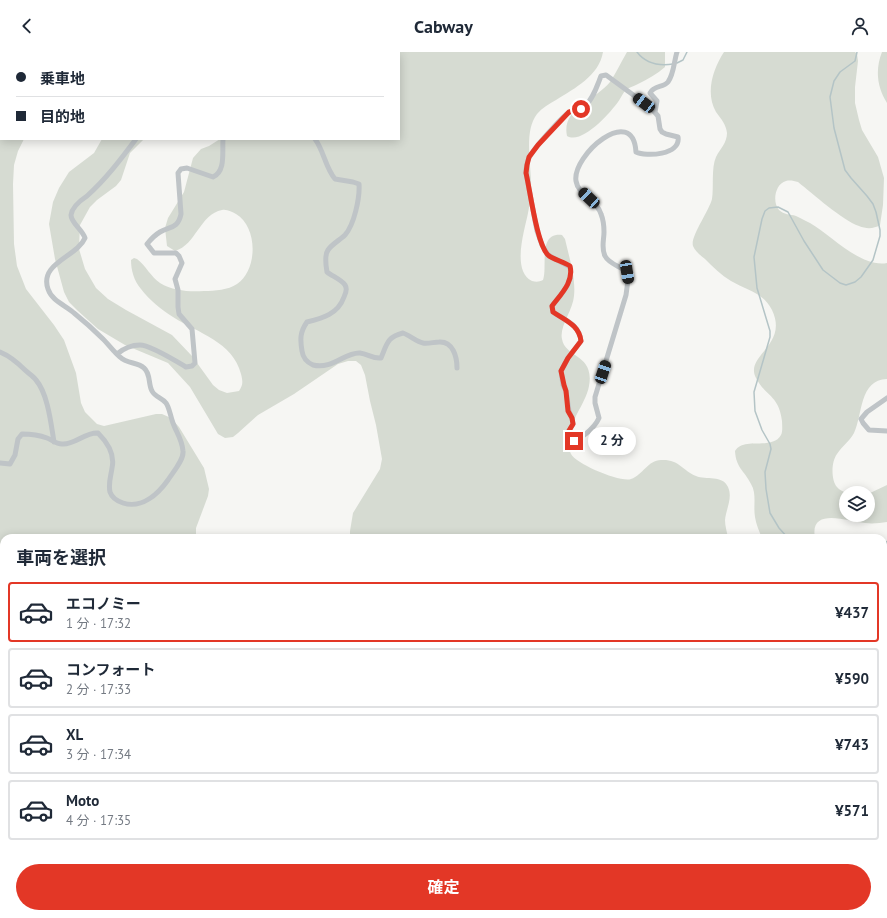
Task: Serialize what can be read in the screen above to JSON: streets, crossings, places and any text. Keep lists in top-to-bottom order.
{
  "page": {
    "header": "Cabway",
    "banner": ["乗車地", "目的地"],
    "bubble": "2 分",
    "heading": "車両を選択",
    "list": [
      {
        "name": "エコノミー",
        "note": "1 分 · 17:32",
        "value": "¥437"
      },
      {
        "name": "コンフォート",
        "note": "2 分 · 17:33",
        "value": "¥590"
      },
      {
        "name": "XL",
        "note": "3 分 · 17:34",
        "value": "¥743"
      },
      {
        "name": "Moto",
        "note": "4 分 · 17:35",
        "value": "¥571"
      }
    ],
    "buttons": "確定"
  }
}
